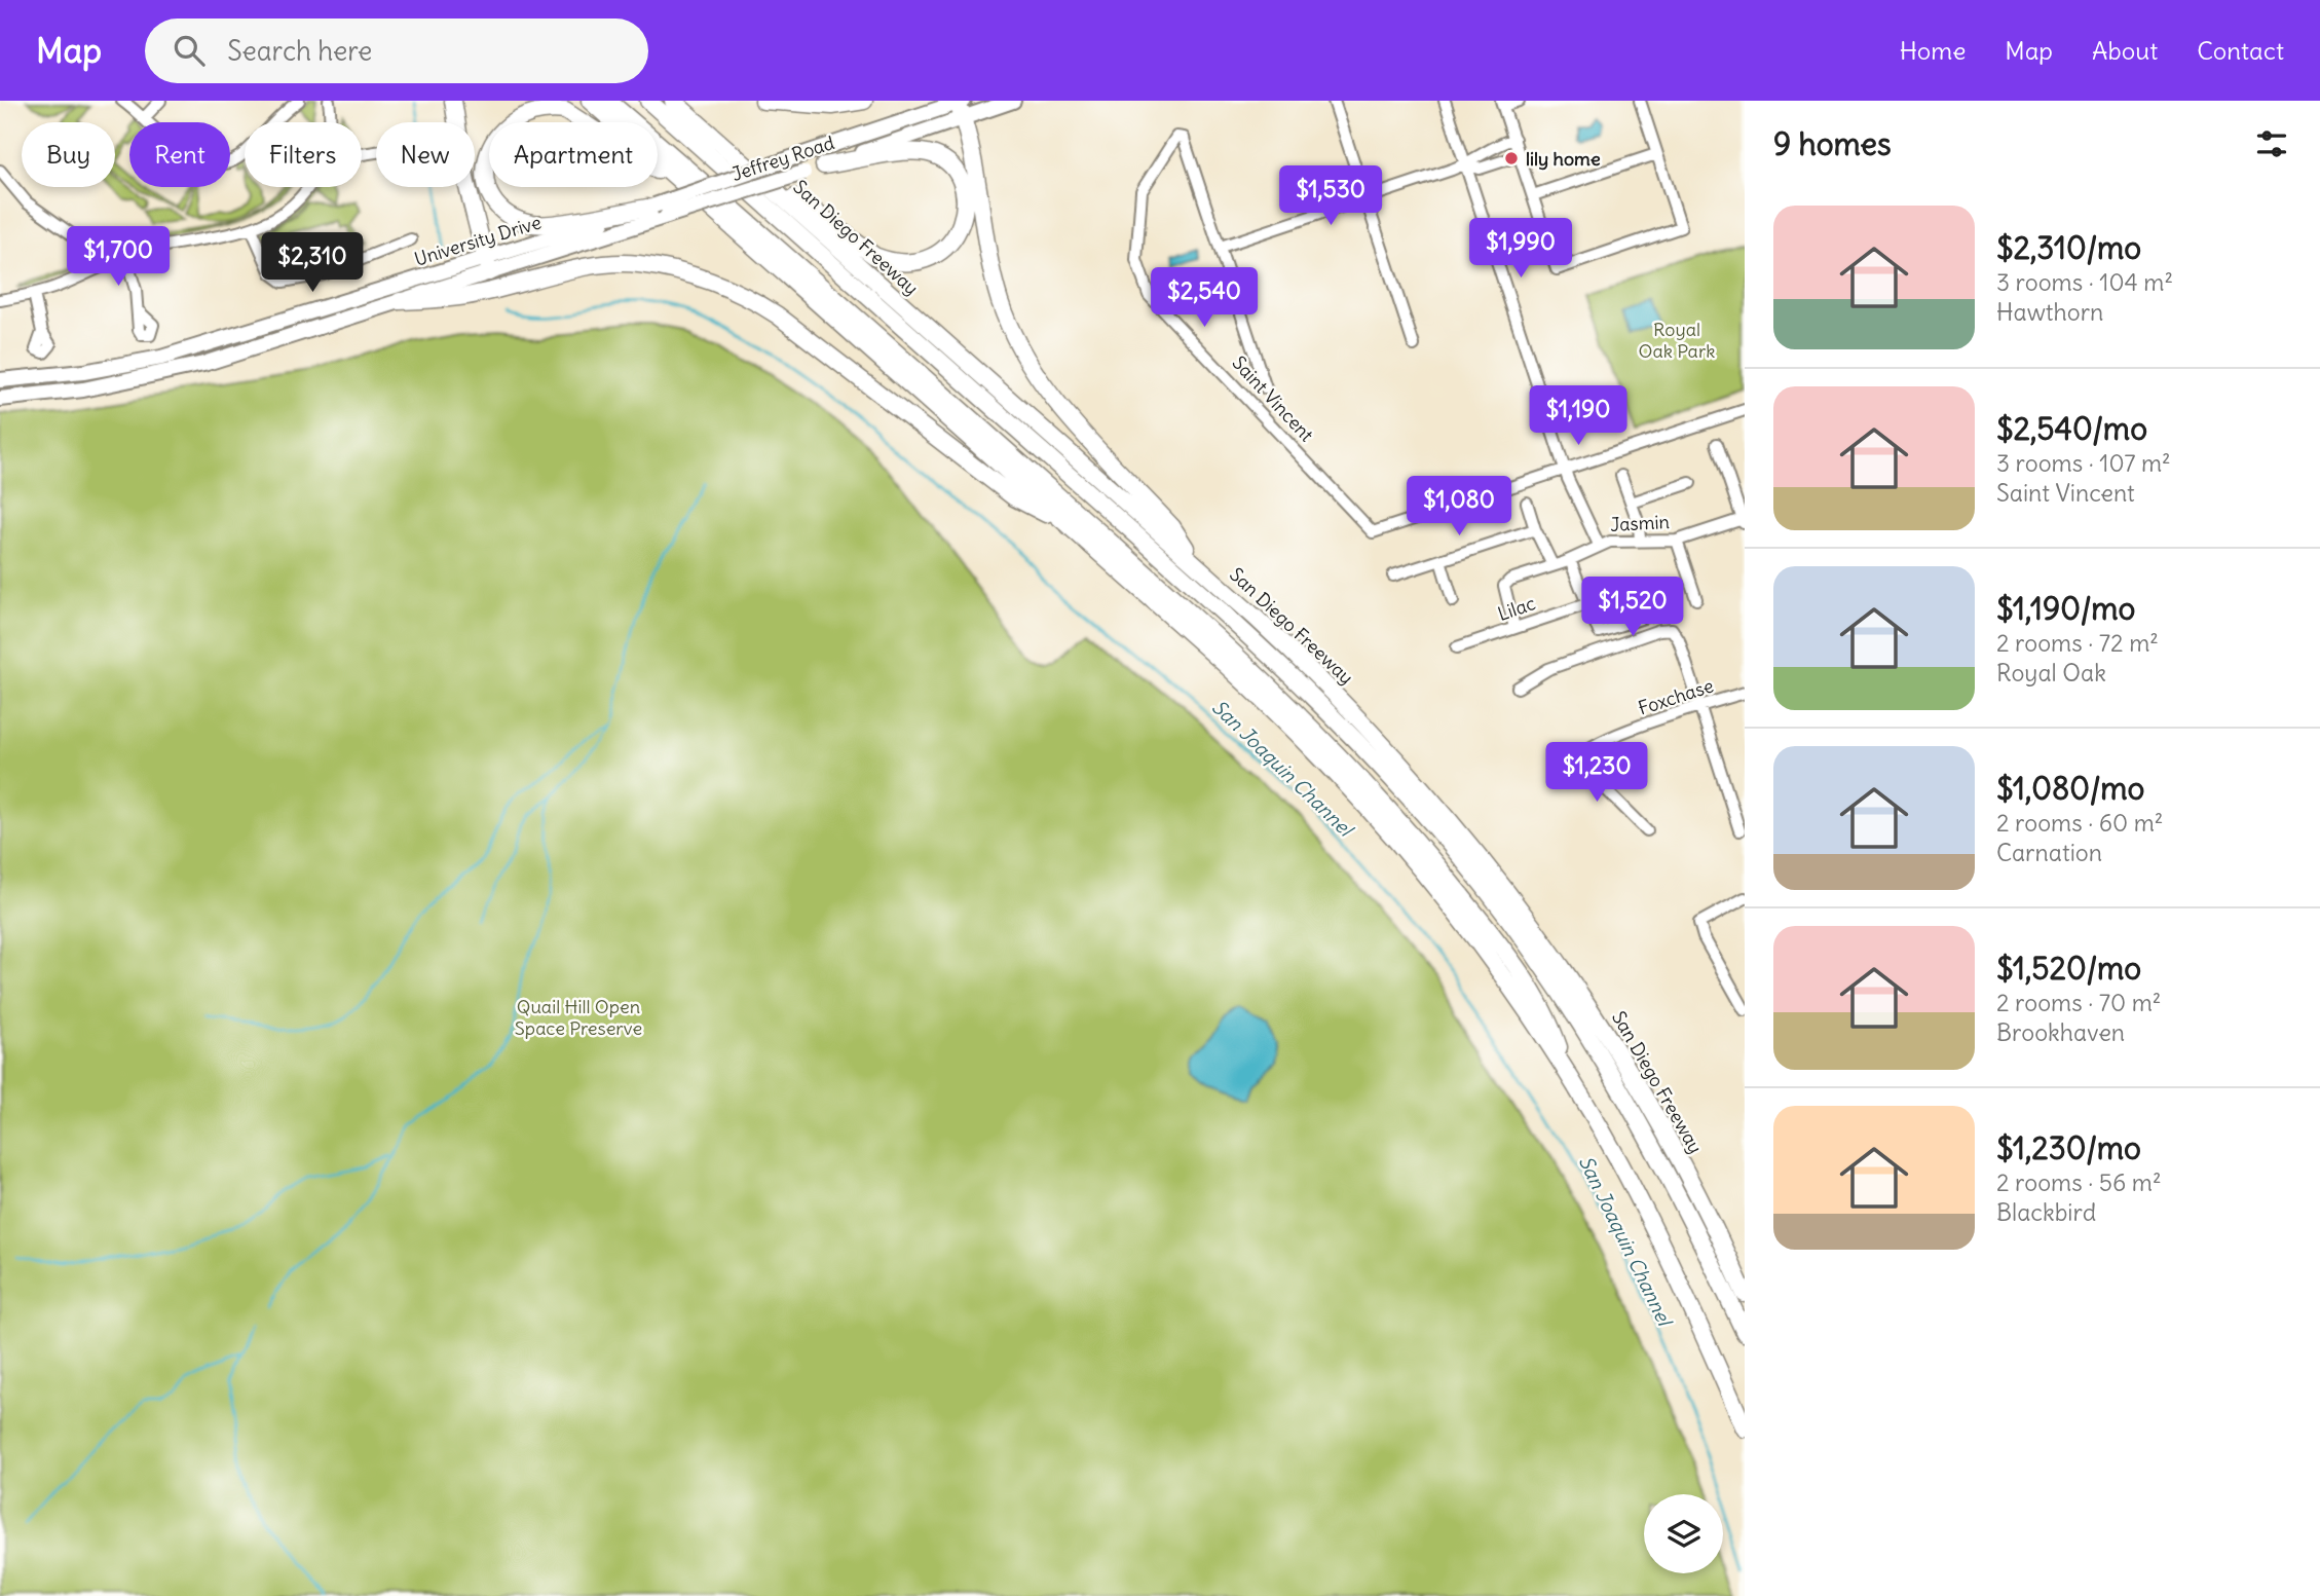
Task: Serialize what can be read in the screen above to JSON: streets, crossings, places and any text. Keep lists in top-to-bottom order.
{
  "streets": {
    "highway": ["San Diego Freeway"],
    "main road": ["Jeffrey Road", "University Drive"],
    "street": [
      "Saint Vincent",
      "Jasmin",
      "Lilac",
      "Foxchase"
    ]
  },
  "crossings": [
    ["Jeffrey Road", "University Drive"],
    ["Jasmin", "Lilac"]
  ],
  "water": ["San Joaquin Channel"],
  "parks": ["Royal Oak Park", "Quail Hill Open Space Preserve"],
  "places": ["lily home"],
  "page": {
    "header": "Map",
    "search": "Search here",
    "nav": [
      "Home",
      "Map",
      "About",
      "Contact"
    ],
    "heading": "9 homes",
    "chip": [
      "Buy",
      "Rent",
      "Filters",
      "New",
      "Apartment"
    ],
    "price": [
      "$1,530",
      "$1,990",
      "$1,700",
      "$2,310",
      "$2,540",
      "$1,190",
      "$1,080",
      "$1,520",
      "$1,230"
    ],
    "list": [
      {
        "name": "$2,310/mo",
        "note": "3 rooms · 104 m² · Hawthorn"
      },
      {
        "name": "$2,540/mo",
        "note": "3 rooms · 107 m² · Saint Vincent"
      },
      {
        "name": "$1,190/mo",
        "note": "2 rooms · 72 m² · Royal Oak"
      },
      {
        "name": "$1,080/mo",
        "note": "2 rooms · 60 m² · Carnation"
      },
      {
        "name": "$1,520/mo",
        "note": "2 rooms · 70 m² · Brookhaven"
      },
      {
        "name": "$1,230/mo",
        "note": "2 rooms · 56 m² · Blackbird"
      }
    ]
  }
}
